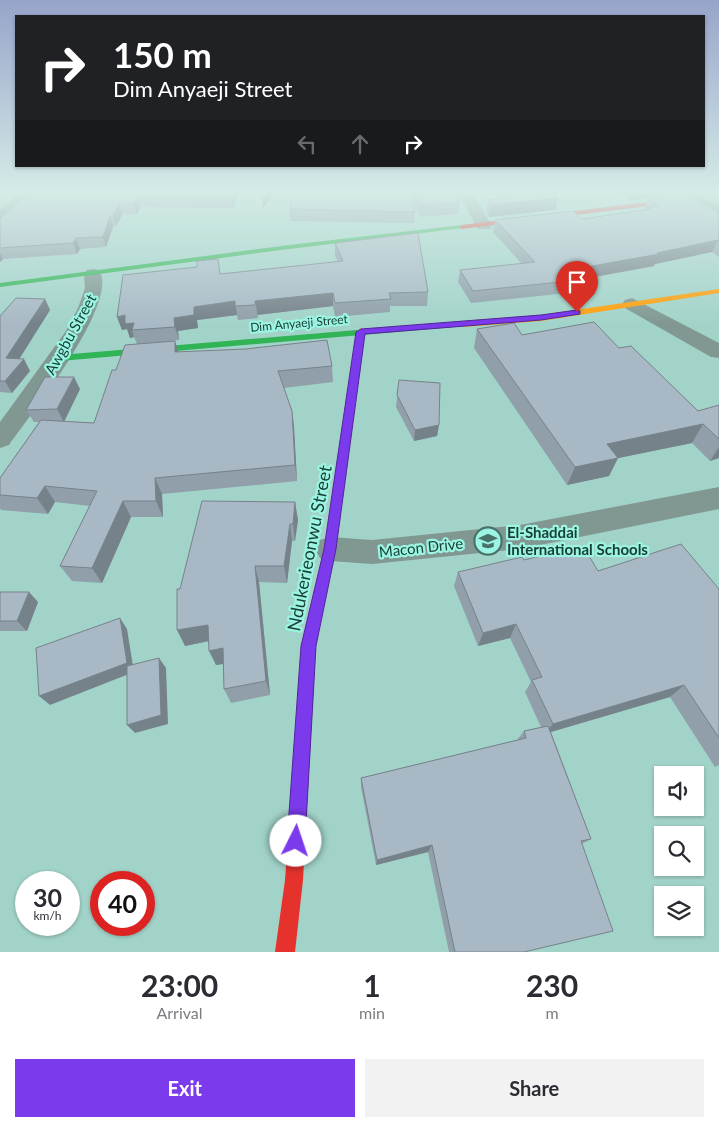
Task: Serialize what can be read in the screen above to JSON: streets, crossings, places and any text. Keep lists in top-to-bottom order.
{
  "streets": {
    "street": [
      "Dim Anyaeji Street",
      "Awgbu Street",
      "Macon Drive",
      "Ndukerieonwu Street"
    ]
  },
  "crossings": [
    ["Dim Anyaeji Street", "Awgbu Street"],
    ["Dim Anyaeji Street", "Ndukerieonwu Street"],
    ["Macon Drive", "Ndukerieonwu Street"]
  ],
  "places": {
    "school or university": ["El-Shaddai International Schools"]
  },
  "page": {
    "turn": ["150 m", "Dim Anyaeji Street"],
    "speed": "30 km/h",
    "limit": "40",
    "eta": [
      "23:00",
      "Arrival",
      "1",
      "min",
      "230",
      "m"
    ],
    "buttons": ["Exit", "Share"]
  }
}
